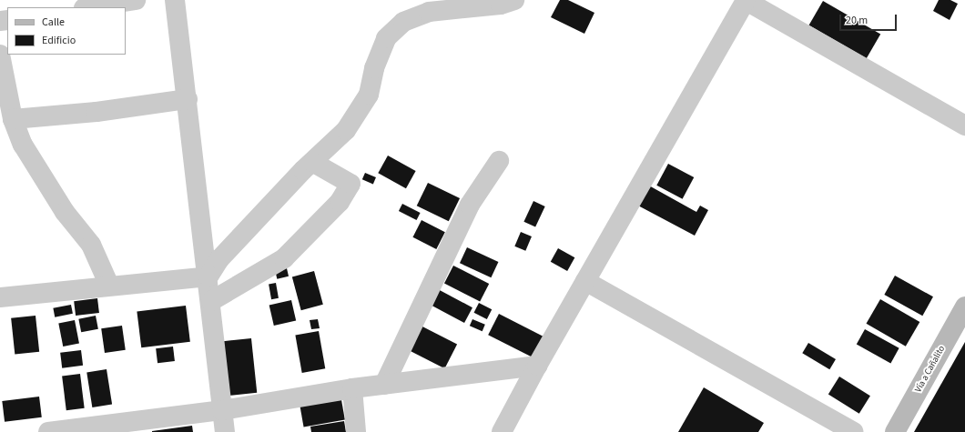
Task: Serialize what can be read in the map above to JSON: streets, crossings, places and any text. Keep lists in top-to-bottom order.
{
  "streets": {
    "main road": ["Vía a Cañalito"]
  },
  "legend": ["Calle", "Edificio"],
  "scale_bar": "20 m"
}
